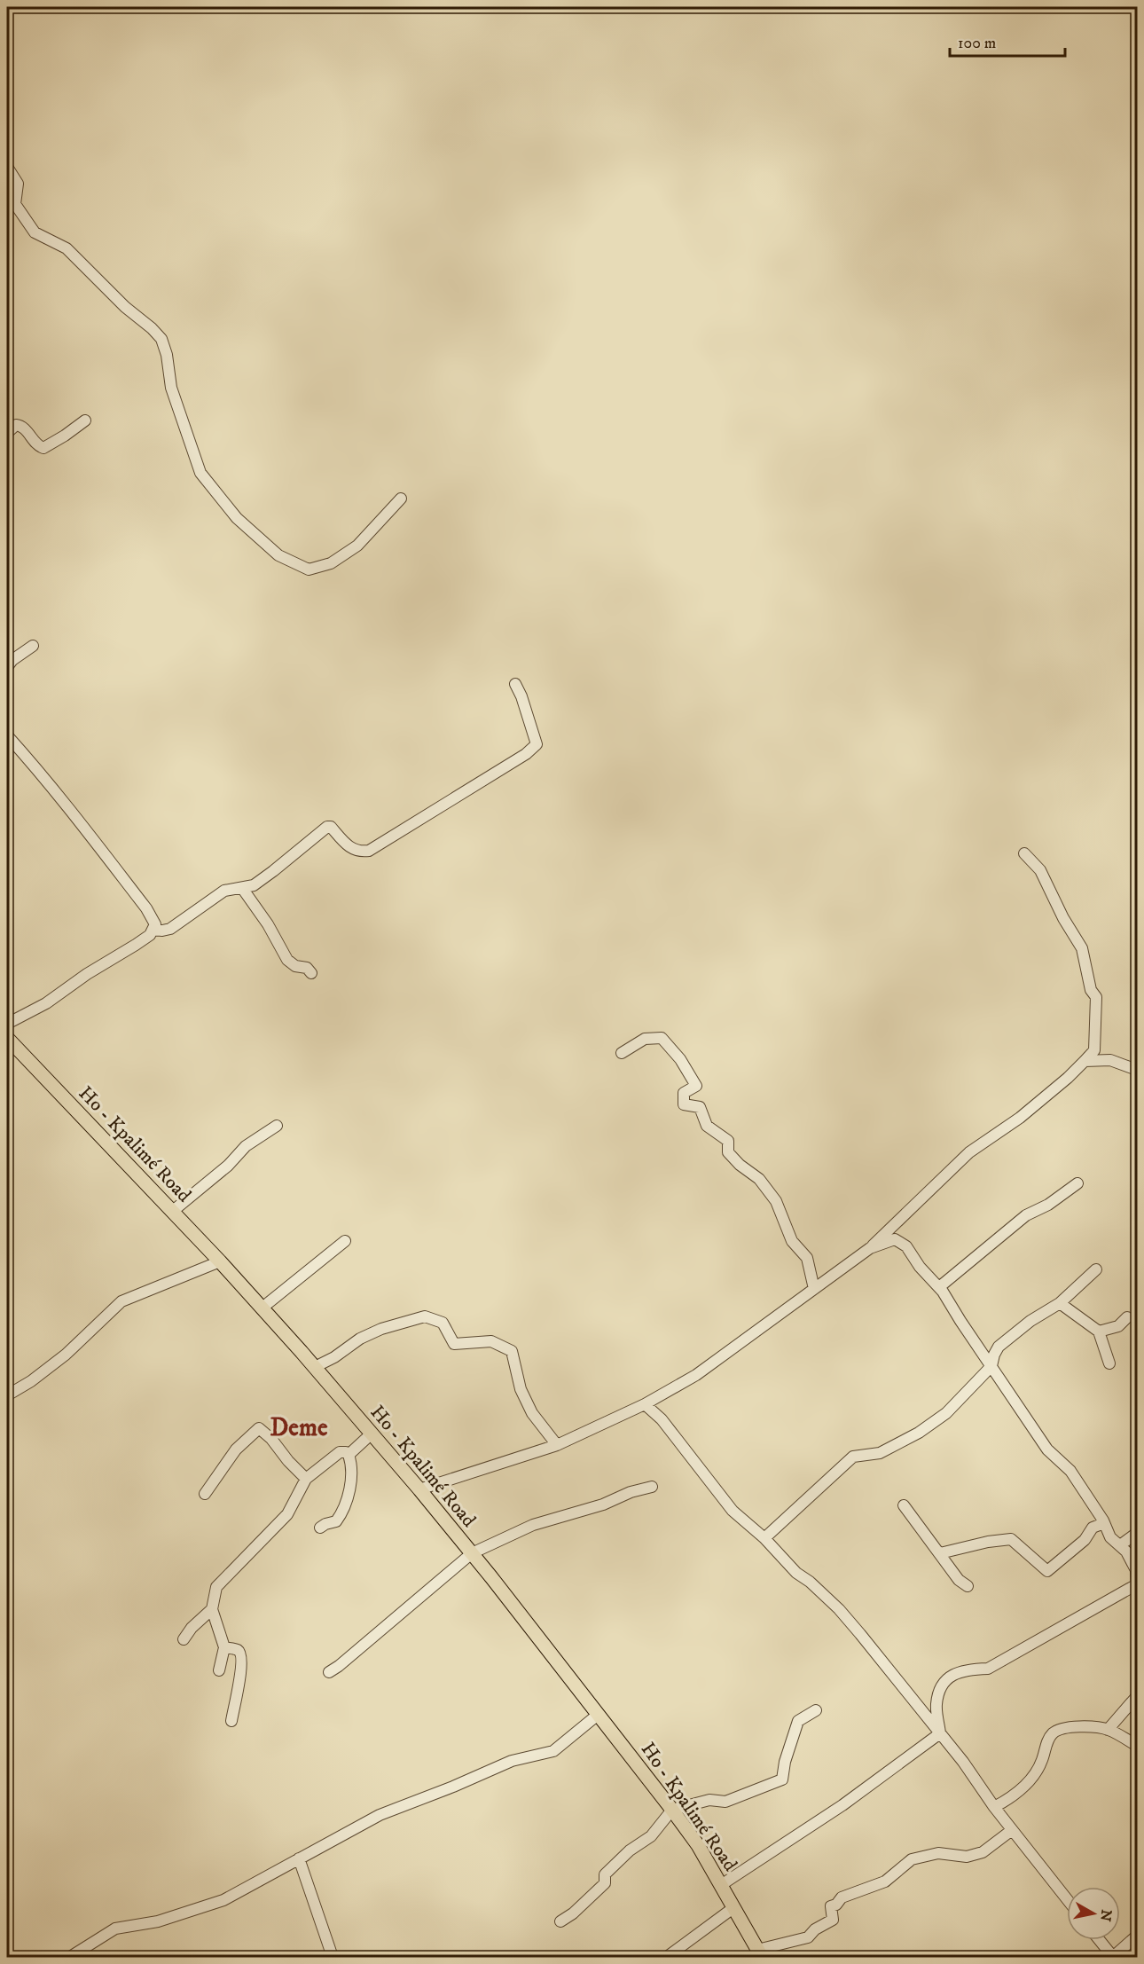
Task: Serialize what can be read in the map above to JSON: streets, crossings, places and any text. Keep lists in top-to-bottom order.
{
  "streets": {
    "main road": ["Ho - Kpalimé Road"]
  },
  "districts": ["Deme"],
  "scale_bar": "100 m",
  "north": "right"
}
